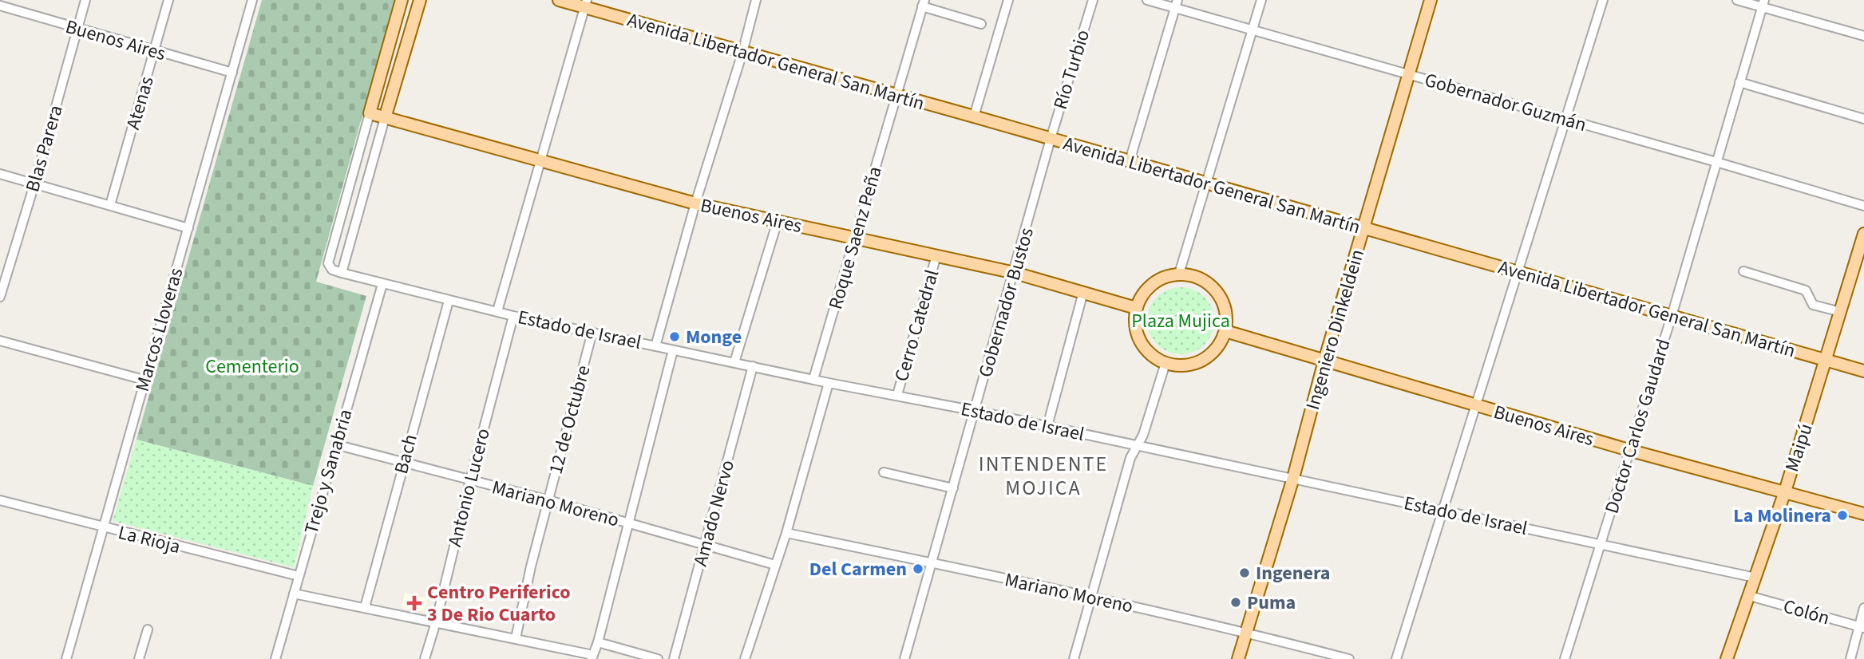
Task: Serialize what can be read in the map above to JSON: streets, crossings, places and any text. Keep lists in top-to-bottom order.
{
  "streets": {
    "main road": [
      "Buenos Aires",
      "Avenida Libertador General San Martín",
      "Ingeniero Dinkeldein",
      "Maipú"
    ],
    "street": [
      "Río Turbio",
      "Gobernador Guzmán",
      "Atenas",
      "Blas Parera",
      "Roque Saenz Peña",
      "Gobernador Bustos",
      "Cerro Catedral",
      "Marcos Lloveras",
      "Estado de Israel",
      "12 de Octubre",
      "Doctor Carlos Gaudard",
      "Bach",
      "Trejo y Sanabria",
      "Antonio Lucero",
      "Mariano Moreno",
      "Amado Nervo",
      "La Rioja",
      "Colón"
    ]
  },
  "crossings": [
    ["Buenos Aires", "Atenas"],
    ["Buenos Aires", "Blas Parera"],
    ["Buenos Aires", "Roque Saenz Peña"],
    ["Buenos Aires", "Gobernador Bustos"],
    ["Buenos Aires", "Cerro Catedral"],
    ["Buenos Aires", "Marcos Lloveras"],
    ["Buenos Aires", "Estado de Israel"],
    ["Buenos Aires", "Ingeniero Dinkeldein"],
    ["Buenos Aires", "Doctor Carlos Gaudard"],
    ["Buenos Aires", "Maipú"],
    ["Avenida Libertador General San Martín", "Río Turbio"],
    ["Avenida Libertador General San Martín", "Roque Saenz Peña"],
    ["Avenida Libertador General San Martín", "Gobernador Bustos"],
    ["Avenida Libertador General San Martín", "Ingeniero Dinkeldein"],
    ["Avenida Libertador General San Martín", "Doctor Carlos Gaudard"],
    ["Avenida Libertador General San Martín", "Maipú"],
    ["Río Turbio", "Gobernador Bustos"],
    ["Gobernador Guzmán", "Ingeniero Dinkeldein"],
    ["Gobernador Guzmán", "Doctor Carlos Gaudard"],
    ["Roque Saenz Peña", "Estado de Israel"],
    ["Gobernador Bustos", "Estado de Israel"],
    ["Gobernador Bustos", "Mariano Moreno"],
    ["Cerro Catedral", "Estado de Israel"],
    ["Marcos Lloveras", "La Rioja"],
    ["Estado de Israel", "Ingeniero Dinkeldein"],
    ["Estado de Israel", "12 de Octubre"],
    ["Estado de Israel", "Doctor Carlos Gaudard"],
    ["Estado de Israel", "Maipú"],
    ["Estado de Israel", "Bach"],
    ["Estado de Israel", "Trejo y Sanabria"],
    ["Estado de Israel", "Antonio Lucero"],
    ["Estado de Israel", "Amado Nervo"],
    ["Ingeniero Dinkeldein", "Mariano Moreno"],
    ["12 de Octubre", "Mariano Moreno"],
    ["Maipú", "Colón"],
    ["Bach", "Mariano Moreno"],
    ["Trejo y Sanabria", "Mariano Moreno"],
    ["Trejo y Sanabria", "La Rioja"],
    ["Antonio Lucero", "Mariano Moreno"],
    ["Mariano Moreno", "Amado Nervo"]
  ],
  "districts": ["INTENDENTE MOJICA"],
  "parks": ["Plaza Mujica", "Cementerio"],
  "places": {
    "other": [
      "Monge",
      "La Molinera",
      "Del Carmen",
      "Ingenera",
      "Puma"
    ],
    "health": ["Centro Periferico 3 De Rio Cuarto"]
  }
}
